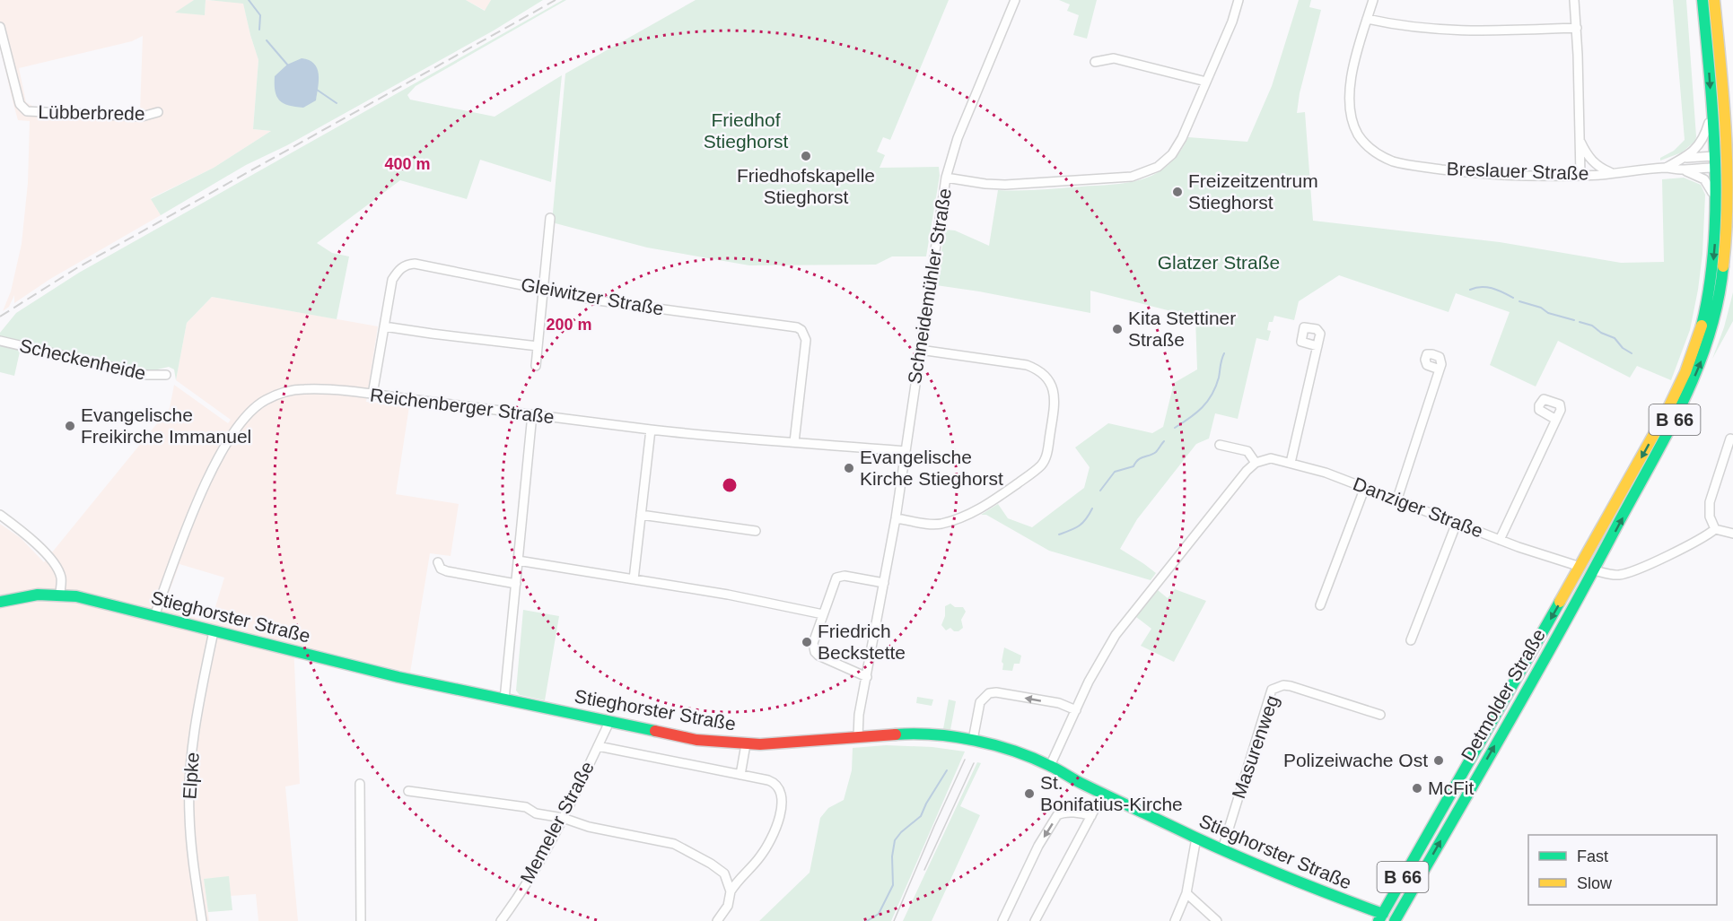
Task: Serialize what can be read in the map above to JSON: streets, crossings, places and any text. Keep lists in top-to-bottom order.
{
  "streets": {
    "main road": ["B 66", "Stieghorster Straße", "Detmolder Straße"],
    "street": [
      "Lübberbrede",
      "Breslauer Straße",
      "Schneidemühler Straße",
      "Gleiwitzer Straße",
      "Scheckenheide",
      "Reichenberger Straße",
      "Danziger Straße",
      "Masurenweg",
      "Elpke",
      "Memeler Straße"
    ]
  },
  "crossings": [
    ["Breslauer Straße", "B 66"],
    ["Breslauer Straße", "Detmolder Straße"],
    ["Schneidemühler Straße", "Reichenberger Straße"],
    ["Schneidemühler Straße", "Stieghorster Straße"],
    ["Gleiwitzer Straße", "Reichenberger Straße"],
    ["Reichenberger Straße", "Stieghorster Straße"],
    ["B 66", "Detmolder Straße"],
    ["Danziger Straße", "Detmolder Straße"],
    ["Stieghorster Straße", "Detmolder Straße"],
    ["Stieghorster Straße", "Masurenweg"],
    ["Stieghorster Straße", "Elpke"],
    ["Stieghorster Straße", "Memeler Straße"]
  ],
  "parks": ["Friedhof Stieghorst", "Glatzer Straße"],
  "places": [
    "Friedhofskapelle Stieghorst",
    "Freizeitzentrum Stieghorst",
    "Kita Stettiner Straße",
    "Evangelische Freikirche Immanuel",
    "Evangelische Kirche Stieghorst",
    "Friedrich Beckstette",
    "Polizeiwache Ost",
    "McFit",
    "St. Bonifatius-Kirche"
  ],
  "legend": ["Fast", "Slow"],
  "rings": ["400 m", "200 m"]
}
